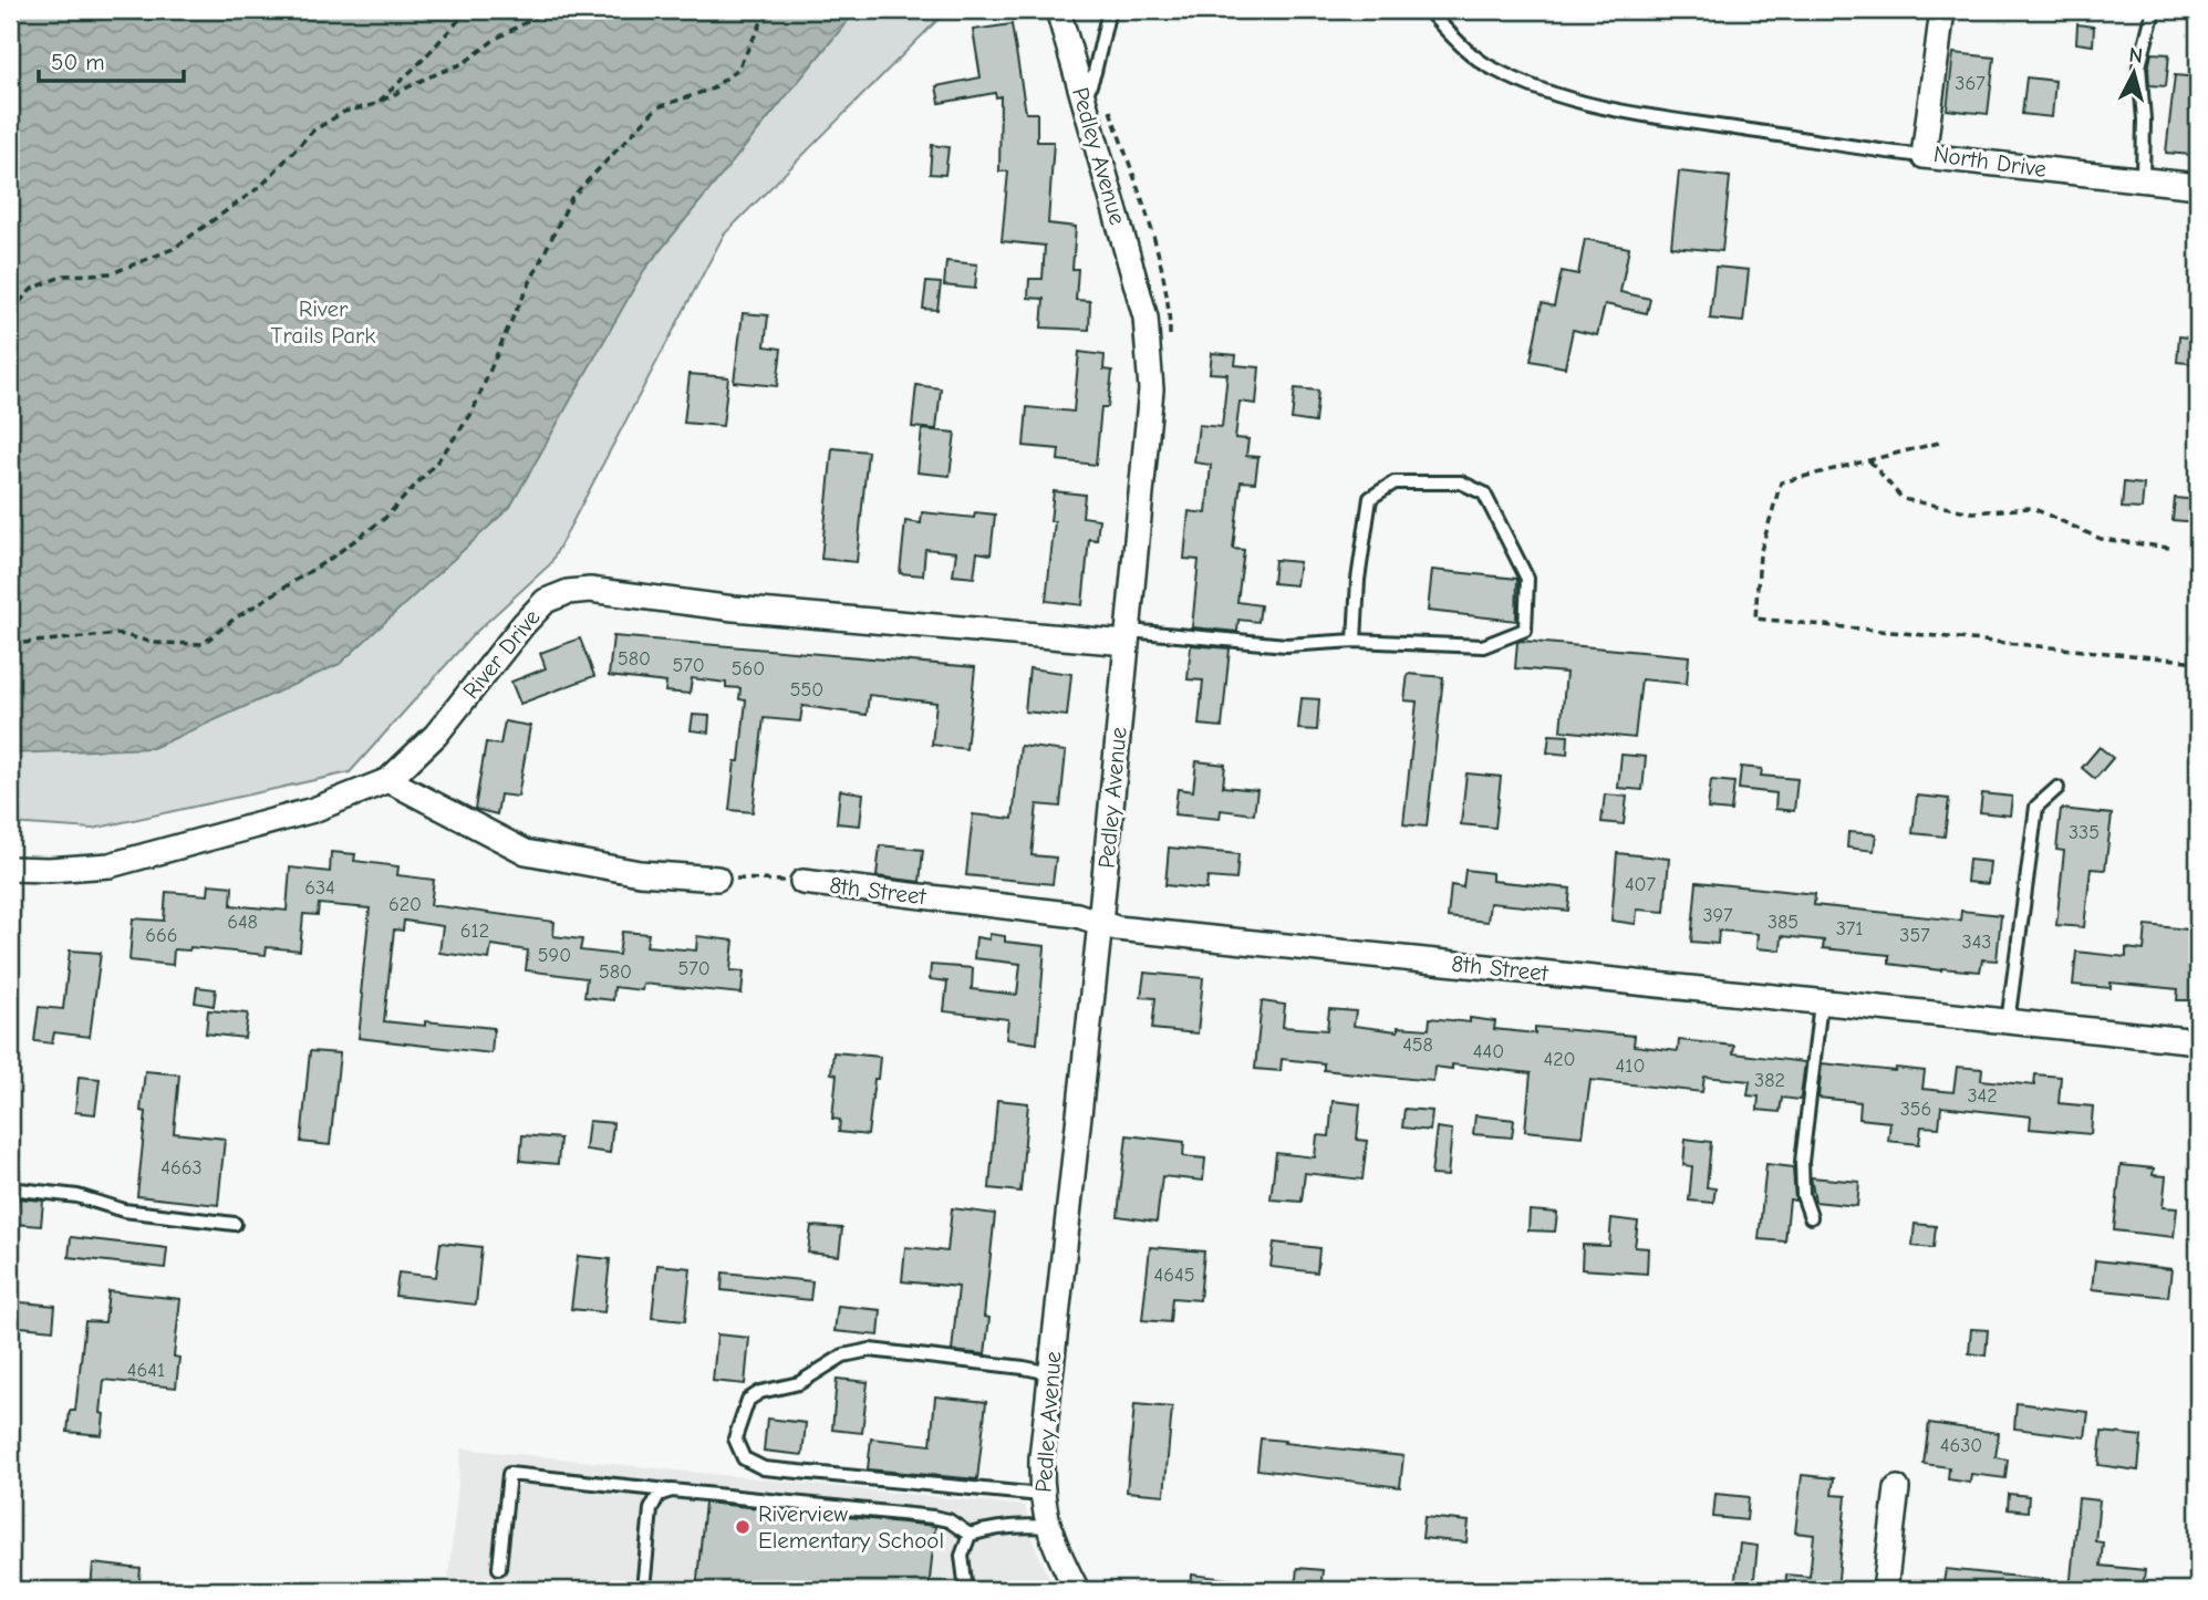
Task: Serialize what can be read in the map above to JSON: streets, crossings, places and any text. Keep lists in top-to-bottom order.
{
  "streets": {
    "street": [
      "Pedley Avenue",
      "North Drive",
      "River Drive",
      "8th Street"
    ]
  },
  "crossings": [
    ["Pedley Avenue", "River Drive"],
    ["Pedley Avenue", "8th Street"]
  ],
  "parks": ["River Trails Park"],
  "places": ["Riverview Elementary School"],
  "house_numbers": [
    "367",
    "580",
    "570",
    "560",
    "550",
    "335",
    "407",
    "634",
    "620",
    "397",
    "648",
    "385",
    "371",
    "612",
    "666",
    "357",
    "343",
    "590",
    "570",
    "580",
    "458",
    "440",
    "420",
    "410",
    "382",
    "342",
    "356",
    "4663",
    "4645",
    "4641",
    "4630"
  ],
  "scale_bar": "50 m",
  "north": "top"
}
